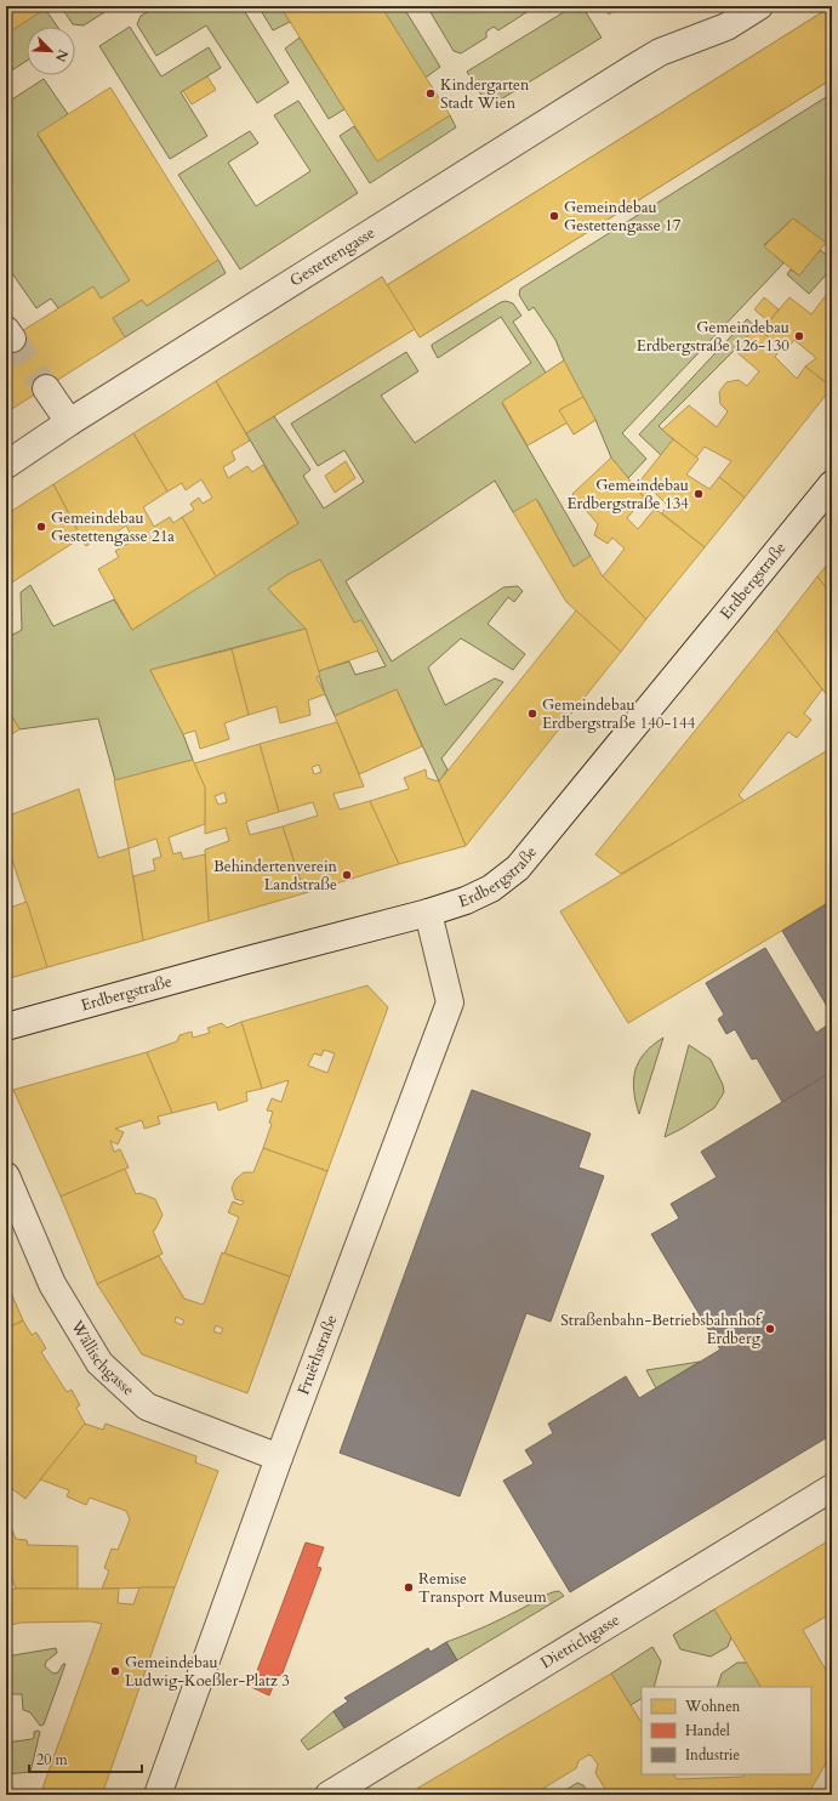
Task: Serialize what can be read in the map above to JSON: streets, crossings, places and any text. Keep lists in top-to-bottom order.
{
  "streets": {
    "street": [
      "Gestettengasse",
      "Erdbergstraße",
      "Fruëthstraße",
      "Wällischgasse",
      "Dietrichgasse"
    ]
  },
  "crossings": [
    ["Erdbergstraße", "Fruëthstraße"],
    ["Fruëthstraße", "Wällischgasse"]
  ],
  "places": [
    "Kindergarten Stadt Wien",
    "Gemeindebau Gestettengasse 17",
    "Gemeindebau Erdbergstraße 126-130",
    "Gemeindebau Erdbergstraße 134",
    "Gemeindebau Gestettengasse 21a",
    "Gemeindebau Erdbergstraße 140-144",
    "Behindertenverein Landstraße",
    "Straßenbahn-Betriebsbahnhof Erdberg",
    "Remise Transport Museum",
    "Gemeindebau Ludwig-Koeßler-Platz 3"
  ],
  "legend": ["Wohnen", "Handel", "Industrie"],
  "scale_bar": "20 m",
  "north": "bottom right"
}
